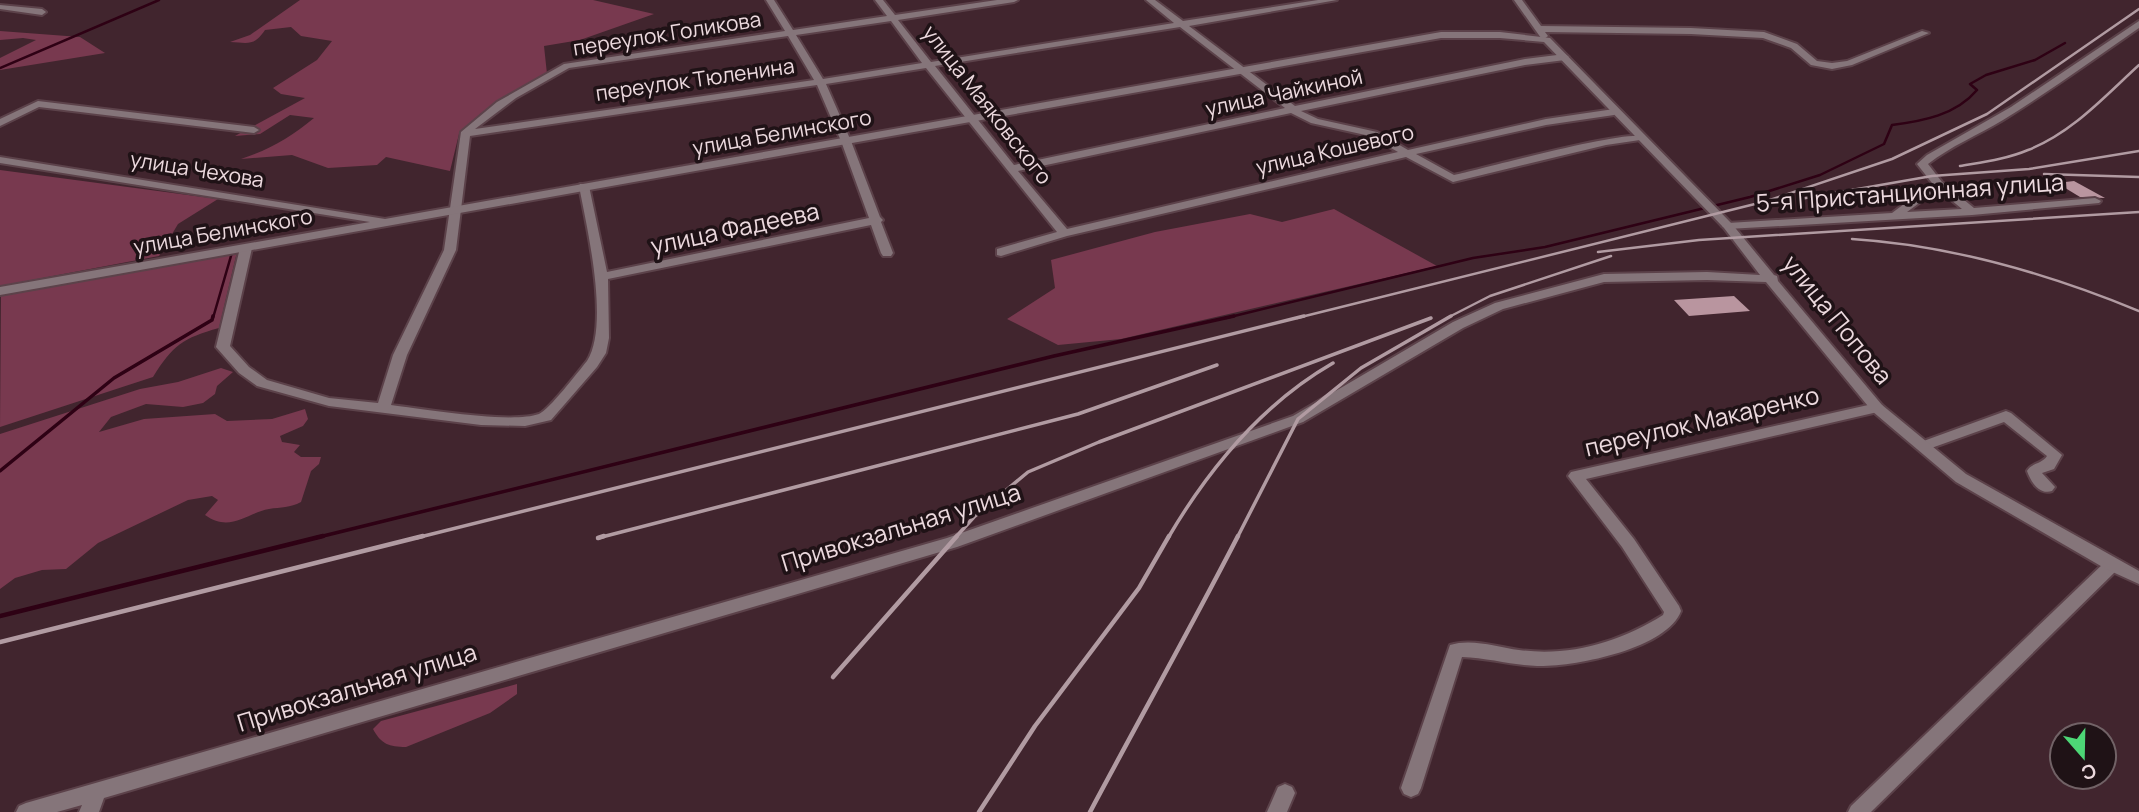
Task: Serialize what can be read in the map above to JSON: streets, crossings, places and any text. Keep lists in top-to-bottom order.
{
  "streets": {
    "street": [
      "переулок Голикова",
      "переулок Тюленина",
      "улица Чайкиной",
      "улица Маяковского",
      "улица Белинского",
      "улица Кошевого",
      "улица Чехова",
      "5-я Пристанционная улица",
      "улица Фадеева",
      "улица Попова",
      "переулок Макаренко",
      "Привокзальная улица"
    ]
  },
  "crossings": [
    ["переулок Голикова", "переулок Тюленина"],
    ["переулок Голикова", "улица Маяковского"],
    ["переулок Тюленина", "улица Маяковского"],
    ["улица Чайкиной", "улица Маяковского"],
    ["улица Чайкиной", "улица Попова"],
    ["улица Маяковского", "улица Белинского"],
    ["улица Маяковского", "улица Кошевого"],
    ["улица Белинского", "улица Чехова"],
    ["улица Кошевого", "улица Попова"],
    ["5-я Пристанционная улица", "улица Попова"],
    ["улица Попова", "переулок Макаренко"],
    ["улица Попова", "Привокзальная улица"]
  ],
  "north": "bottom"
}
